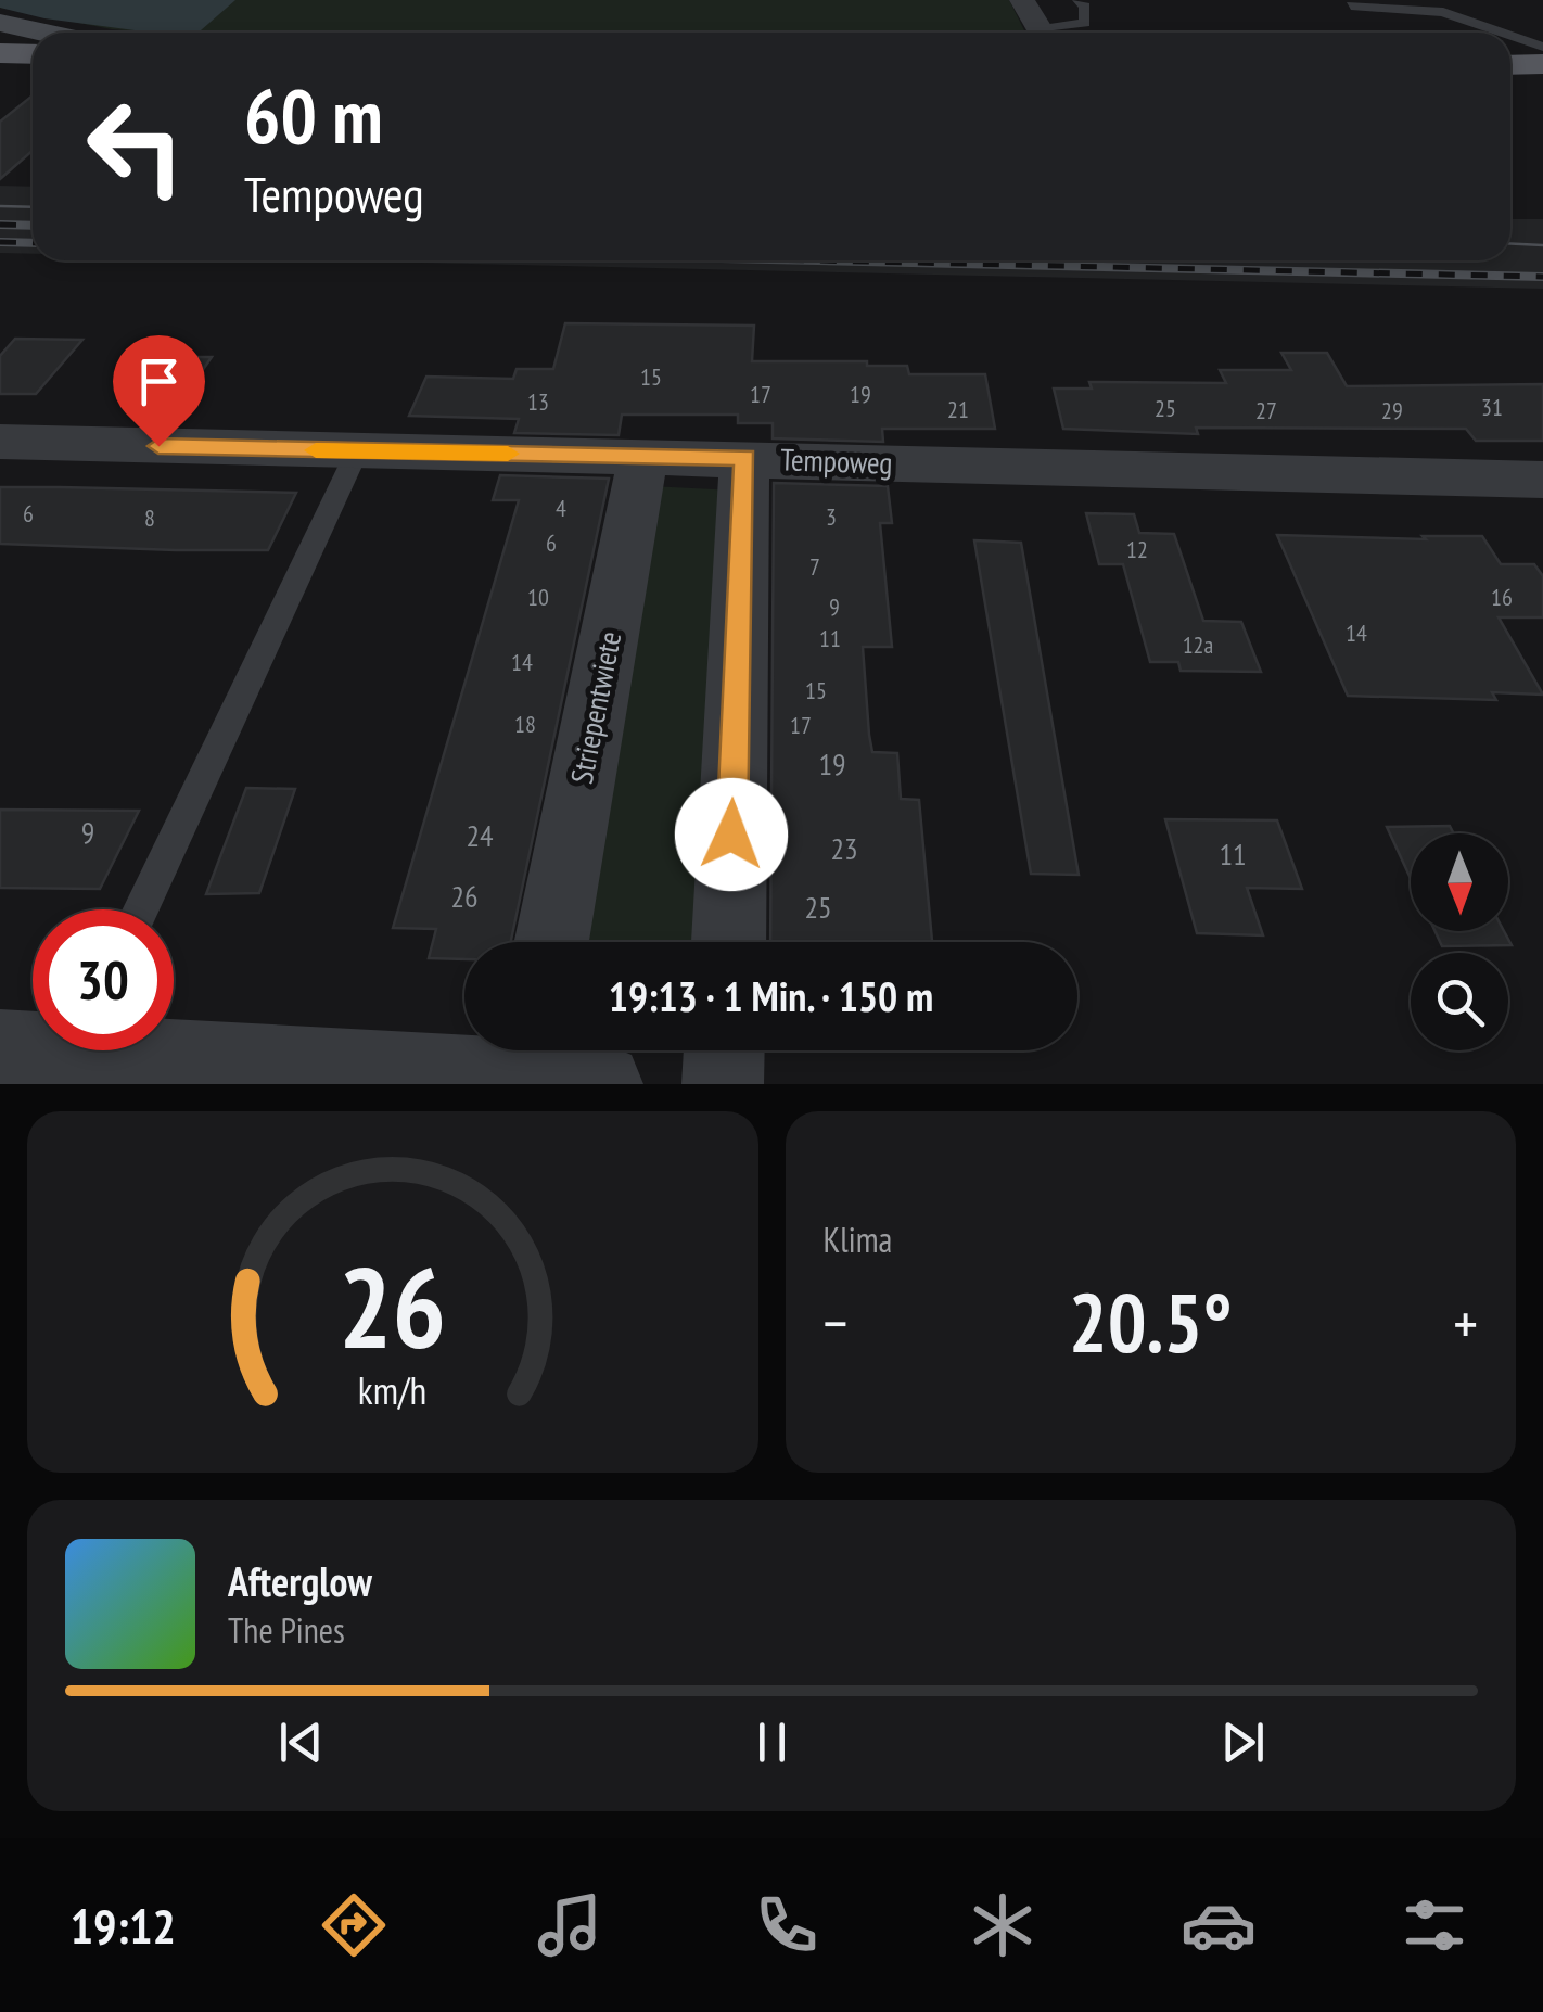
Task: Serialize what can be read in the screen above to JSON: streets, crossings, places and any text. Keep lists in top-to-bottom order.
{
  "streets": {
    "street": ["Tempoweg", "Striepentwiete"]
  },
  "crossings": [
    ["Tempoweg", "Striepentwiete"]
  ],
  "house_numbers": [
    "15",
    "17",
    "19",
    "13",
    "31",
    "25",
    "21",
    "27",
    "29",
    "4",
    "6",
    "3",
    "8",
    "6",
    "12",
    "7",
    "10",
    "16",
    "9",
    "14",
    "11",
    "12a",
    "14",
    "15",
    "18",
    "17",
    "19",
    "9",
    "24",
    "23",
    "11",
    "26",
    "25"
  ],
  "north": "bottom",
  "page": {
    "turn": ["60 m", "Tempoweg"],
    "limit": "30",
    "trip": "19:13 · 1 Min. · 150 m",
    "tile": "Klima",
    "heat": ["−", "20.5°", "+"],
    "song": ["Afterglow", "The Pines"],
    "tabs": "19:12",
    "gauge": ["26", "km/h"]
  }
}
